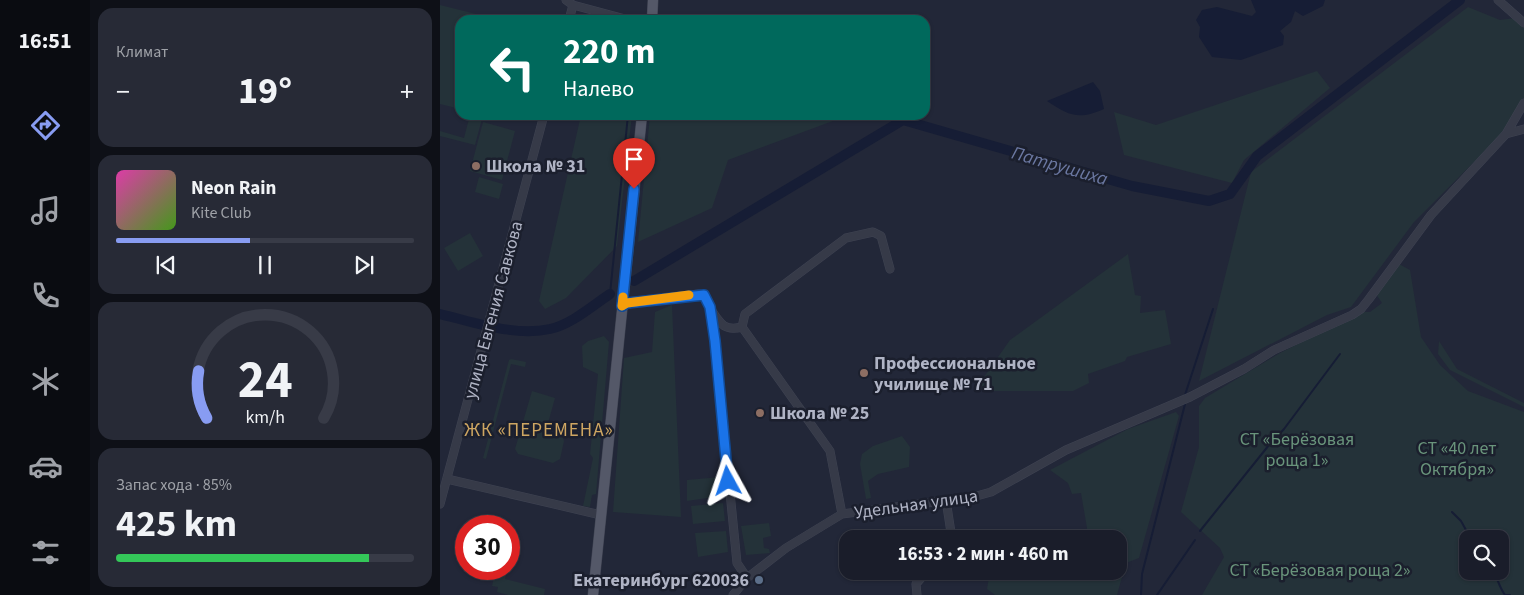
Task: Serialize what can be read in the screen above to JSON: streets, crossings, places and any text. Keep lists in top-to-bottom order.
{
  "streets": {
    "street": ["улица Евгения Савкова", "Удельная улица"]
  },
  "districts": ["ЖК «ПЕРЕМЕНА»"],
  "water": ["Патрушиха"],
  "parks": ["СТ «Берёзовая роща 1»", "СТ «40 лет Октября»", "СТ «Берёзовая роща 2»"],
  "places": [
    "Школа № 31",
    "Профессиональное училище № 71",
    "Школа № 25",
    "Екатеринбург 620036"
  ],
  "page": {
    "tabs": "16:51",
    "tile": [
      "Климат",
      ["Запас хода · 85%", "425 km"]
    ],
    "turn": ["220 m", "Налево"],
    "heat": ["−", "19°", "+"],
    "song": ["Neon Rain", "Kite Club"],
    "limit": "30",
    "trip": "16:53 · 2 мин · 460 m",
    "gauge": ["24", "km/h"]
  }
}
